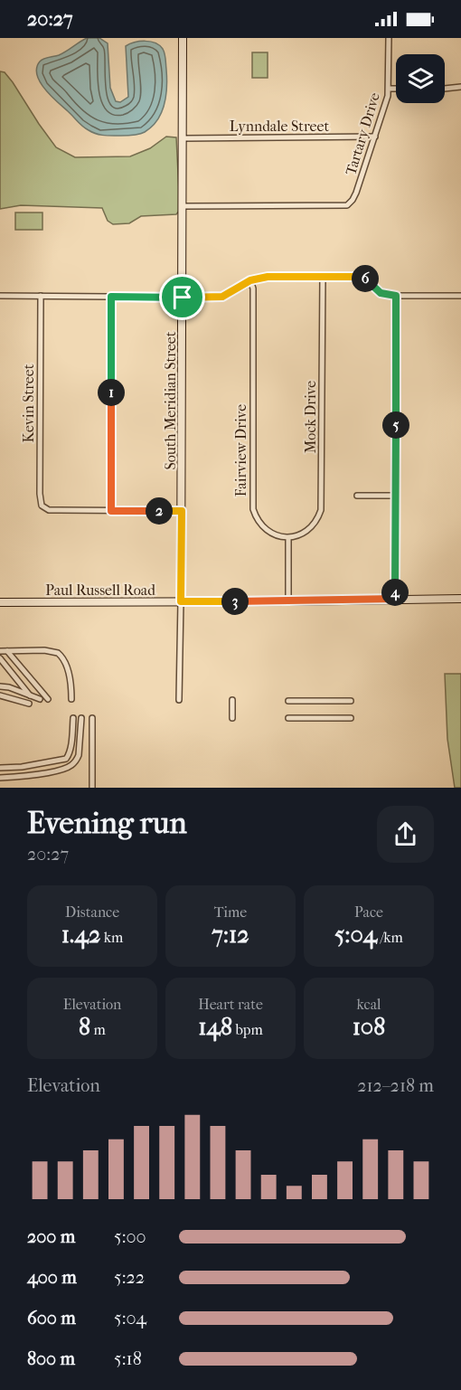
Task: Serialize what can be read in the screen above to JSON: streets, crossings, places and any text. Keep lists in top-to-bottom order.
{
  "streets": {
    "street": [
      "Lynndale Street",
      "Tartary Drive",
      "South Meridian Street",
      "Kevin Street",
      "Mock Drive",
      "Fairview Drive",
      "Paul Russell Road"
    ]
  },
  "crossings": [
    ["Lynndale Street", "Tartary Drive"],
    ["Lynndale Street", "South Meridian Street"],
    ["Tartary Drive", "South Meridian Street"],
    ["South Meridian Street", "Paul Russell Road"],
    ["Mock Drive", "Fairview Drive"]
  ],
  "page": {
    "status": "20:27",
    "pins": [
      "6",
      "1",
      "5",
      "2",
      "4",
      "3"
    ],
    "heading": ["Evening run", "20:27"],
    "stats": [
      ["Distance", "1.42 km"],
      ["Time", "7:12"],
      ["Pace", "5:04 /km"],
      ["Elevation", "8 m"],
      ["Heart rate", "148 bpm"],
      ["kcal", "108"]
    ],
    "chart": ["Elevation", "212–218 m"],
    "list": [
      {
        "name": "200 m",
        "note": "5:00"
      },
      {
        "name": "400 m",
        "note": "5:22"
      },
      {
        "name": "600 m",
        "note": "5:04"
      },
      {
        "name": "800 m",
        "note": "5:18"
      }
    ]
  }
}
